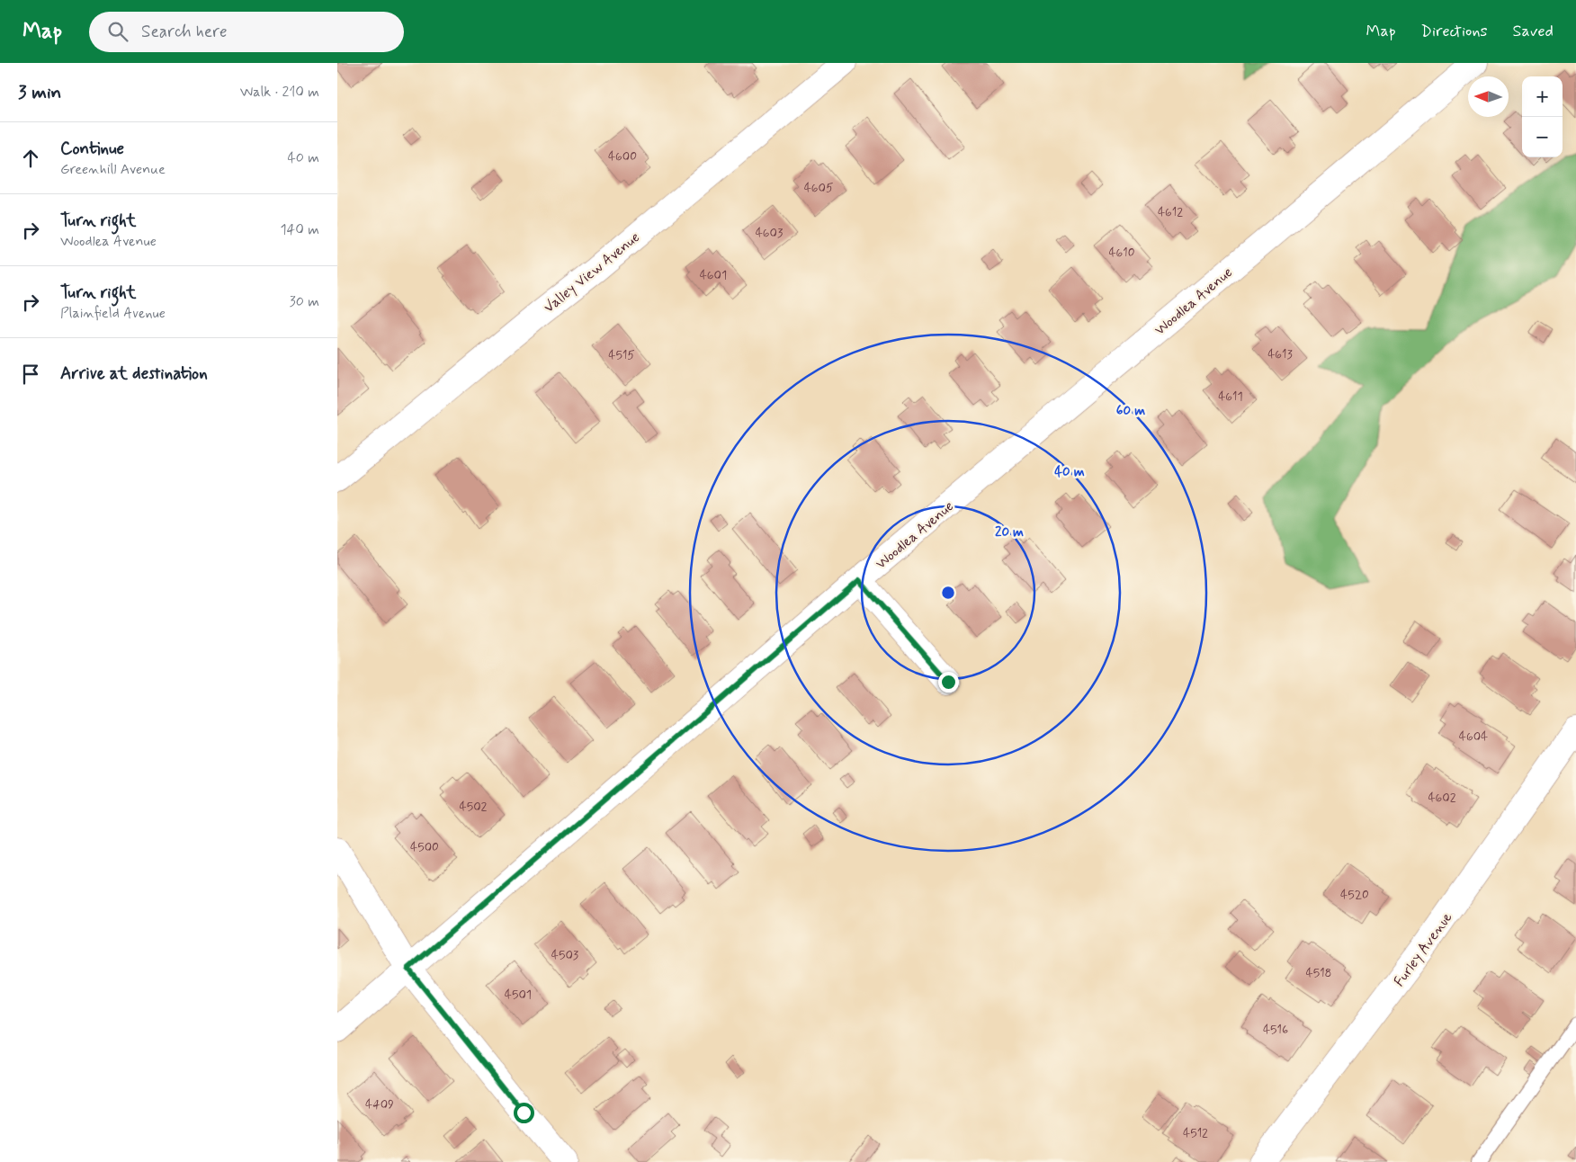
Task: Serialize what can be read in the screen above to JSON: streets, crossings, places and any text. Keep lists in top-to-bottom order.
{
  "streets": {
    "street": ["Valley View Avenue", "Woodlea Avenue", "Furley Avenue"]
  },
  "house_numbers": [
    "4600",
    "4605",
    "4612",
    "4603",
    "4610",
    "4601",
    "4613",
    "4515",
    "4611",
    "4604",
    "4602",
    "4502",
    "4500",
    "4520",
    "4503",
    "4518",
    "4501",
    "4516",
    "4409",
    "4512"
  ],
  "north": "left",
  "page": {
    "header": "Map",
    "search": "Search here",
    "nav": ["Map", "Directions", "Saved"],
    "heading": ["3 min", "Walk · 210 m"],
    "map_buttons": ["+", "−"],
    "list": [
      ["Continue", "Greenhill Avenue", "40 m"],
      ["Turn right", "Woodlea Avenue", "140 m"],
      ["Turn right", "Plainfield Avenue", "30 m"],
      "Arrive at destination"
    ]
  },
  "rings": ["60 m", "40 m", "20 m"]
}
